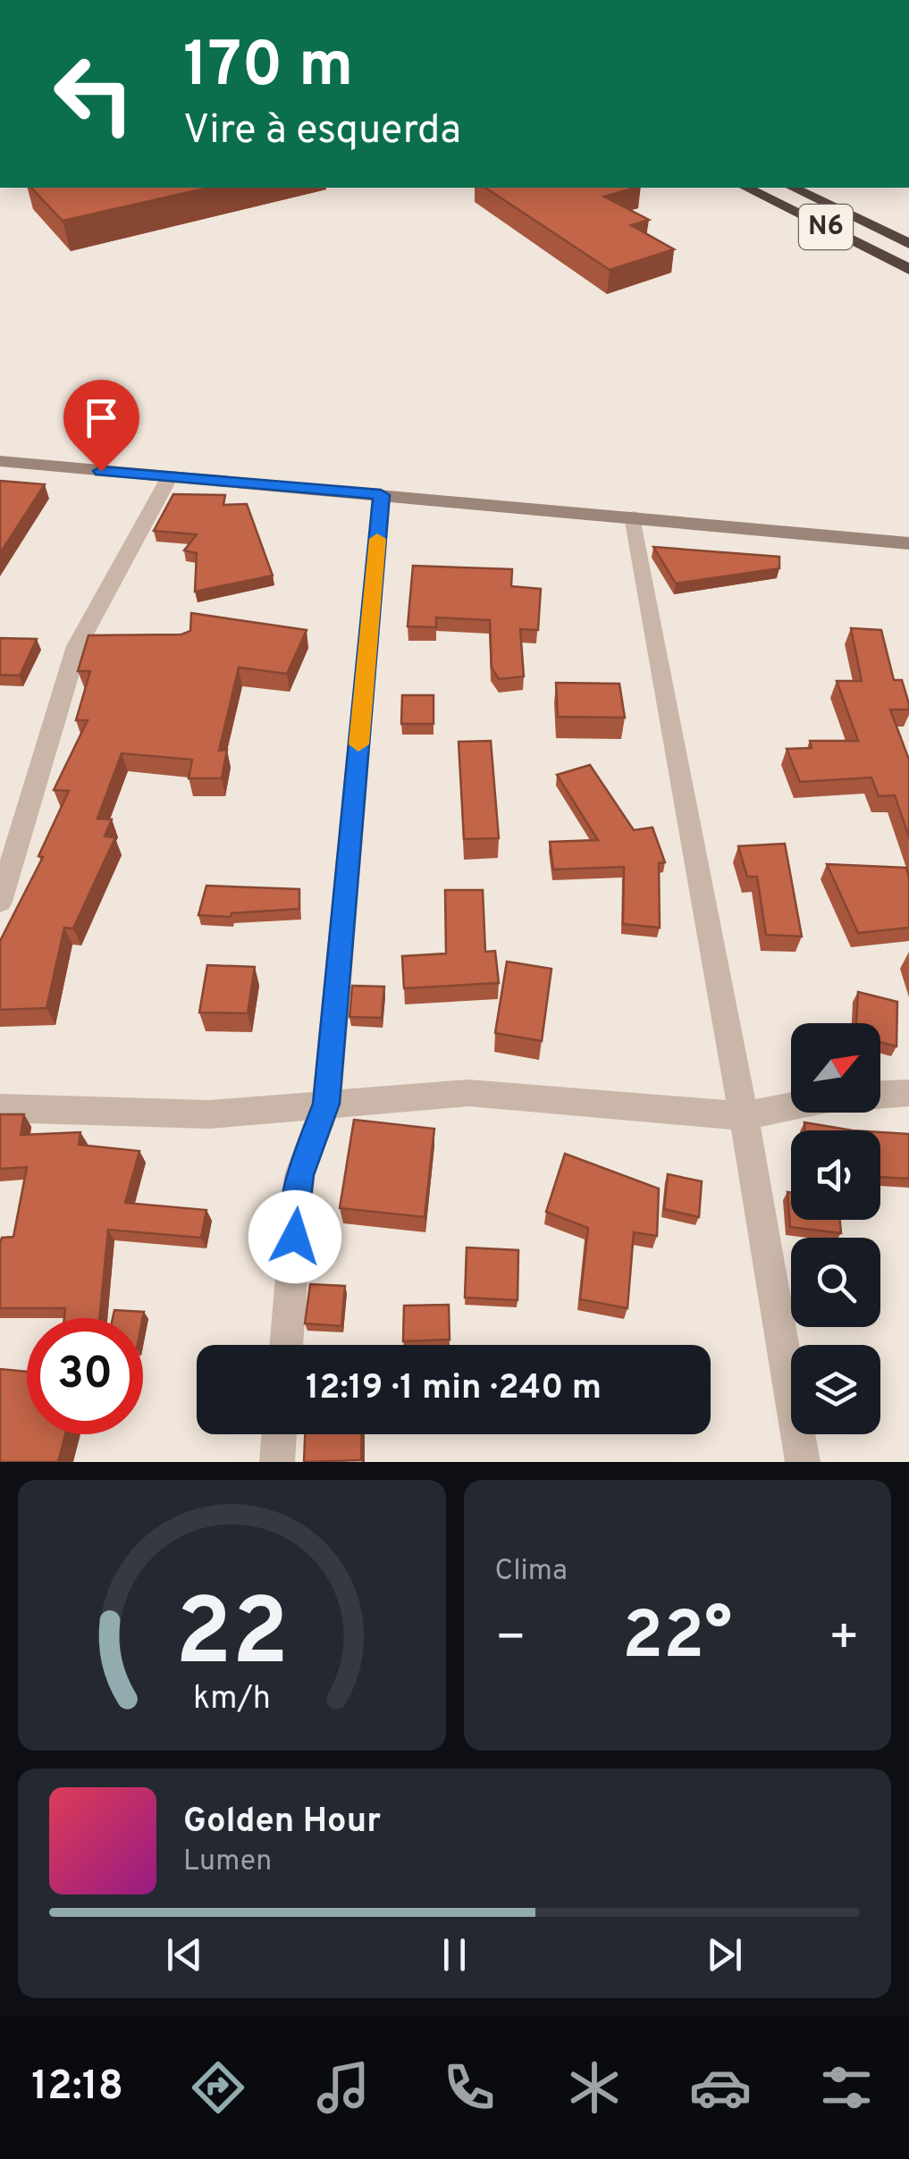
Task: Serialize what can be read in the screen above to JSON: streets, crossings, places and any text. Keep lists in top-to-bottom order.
{
  "streets": {
    "highway": ["N6"]
  },
  "north": "top right",
  "page": {
    "turn": ["170 m", "Vire à esquerda"],
    "limit": "30",
    "trip": "12:19 · 1 min · 240 m",
    "tile": "Clima",
    "heat": ["−", "22°", "+"],
    "song": ["Golden Hour", "Lumen"],
    "tabs": "12:18",
    "gauge": ["22", "km/h"]
  }
}
